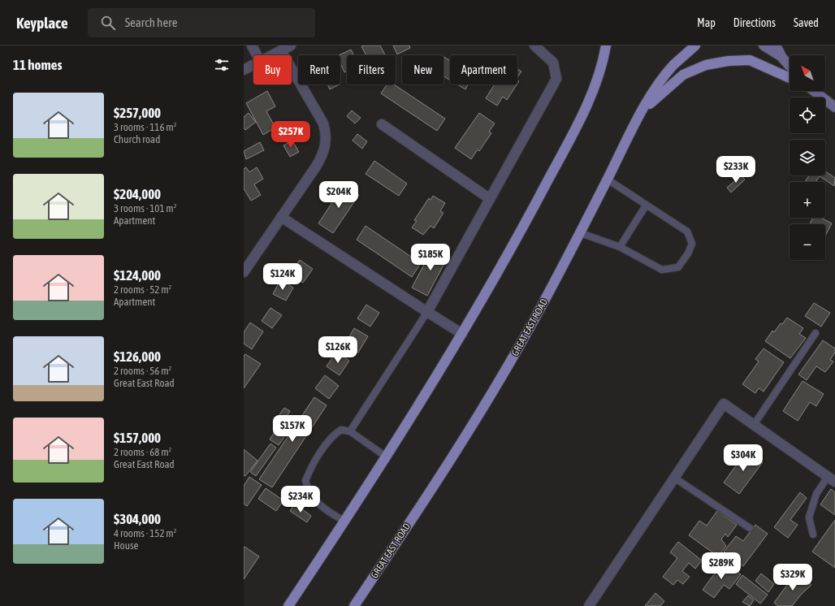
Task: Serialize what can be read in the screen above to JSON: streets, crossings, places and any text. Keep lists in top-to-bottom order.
{
  "streets": {
    "main road": ["GREAT EAST ROAD"]
  },
  "north": "top left",
  "page": {
    "header": "Keyplace",
    "search": "Search here",
    "nav": ["Map", "Directions", "Saved"],
    "heading": "11 homes",
    "map_buttons": ["+", "−"],
    "chip": [
      "Buy",
      "Rent",
      "Filters",
      "New",
      "Apartment"
    ],
    "list": [
      {
        "name": "$257,000",
        "note": "3 rooms · 116 m² · Church road"
      },
      {
        "name": "$204,000",
        "note": "3 rooms · 101 m² · Apartment"
      },
      {
        "name": "$124,000",
        "note": "2 rooms · 52 m² · Apartment"
      },
      {
        "name": "$126,000",
        "note": "2 rooms · 56 m² · Great East Road"
      },
      {
        "name": "$157,000",
        "note": "2 rooms · 68 m² · Great East Road"
      },
      {
        "name": "$304,000",
        "note": "4 rooms · 152 m² · House"
      }
    ],
    "price": [
      "$257K",
      "$233K",
      "$204K",
      "$185K",
      "$124K",
      "$126K",
      "$157K",
      "$304K",
      "$234K",
      "$289K",
      "$329K"
    ]
  }
}
